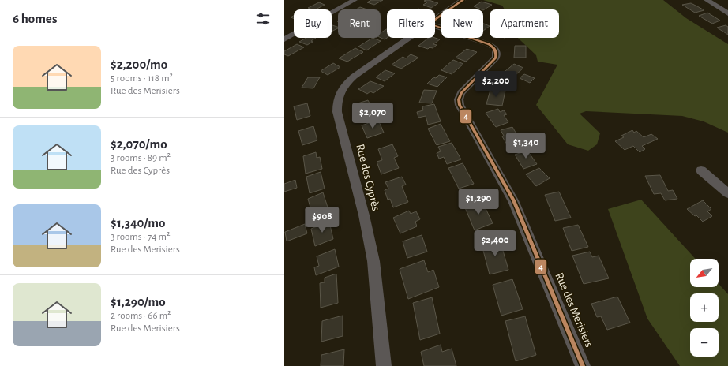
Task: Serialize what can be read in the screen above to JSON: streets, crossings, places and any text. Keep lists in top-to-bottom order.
{
  "streets": {
    "street": ["Rue des Cyprès", "Rue des Merisiers"]
  },
  "lines": ["transit line 4"],
  "north": "bottom left",
  "page": {
    "heading": "6 homes",
    "chip": [
      "Buy",
      "Rent",
      "Filters",
      "New",
      "Apartment"
    ],
    "list": [
      {
        "name": "$2,200/mo",
        "note": "5 rooms · 118 m² · Rue des Merisiers"
      },
      {
        "name": "$2,070/mo",
        "note": "3 rooms · 89 m² · Rue des Cyprès"
      },
      {
        "name": "$1,340/mo",
        "note": "3 rooms · 74 m² · Rue des Merisiers"
      },
      {
        "name": "$1,290/mo",
        "note": "2 rooms · 66 m² · Rue des Merisiers"
      }
    ],
    "price": [
      "$2,200",
      "$2,070",
      "$1,340",
      "$1,290",
      "$908",
      "$2,400"
    ],
    "map_buttons": ["+", "−"]
  }
}
